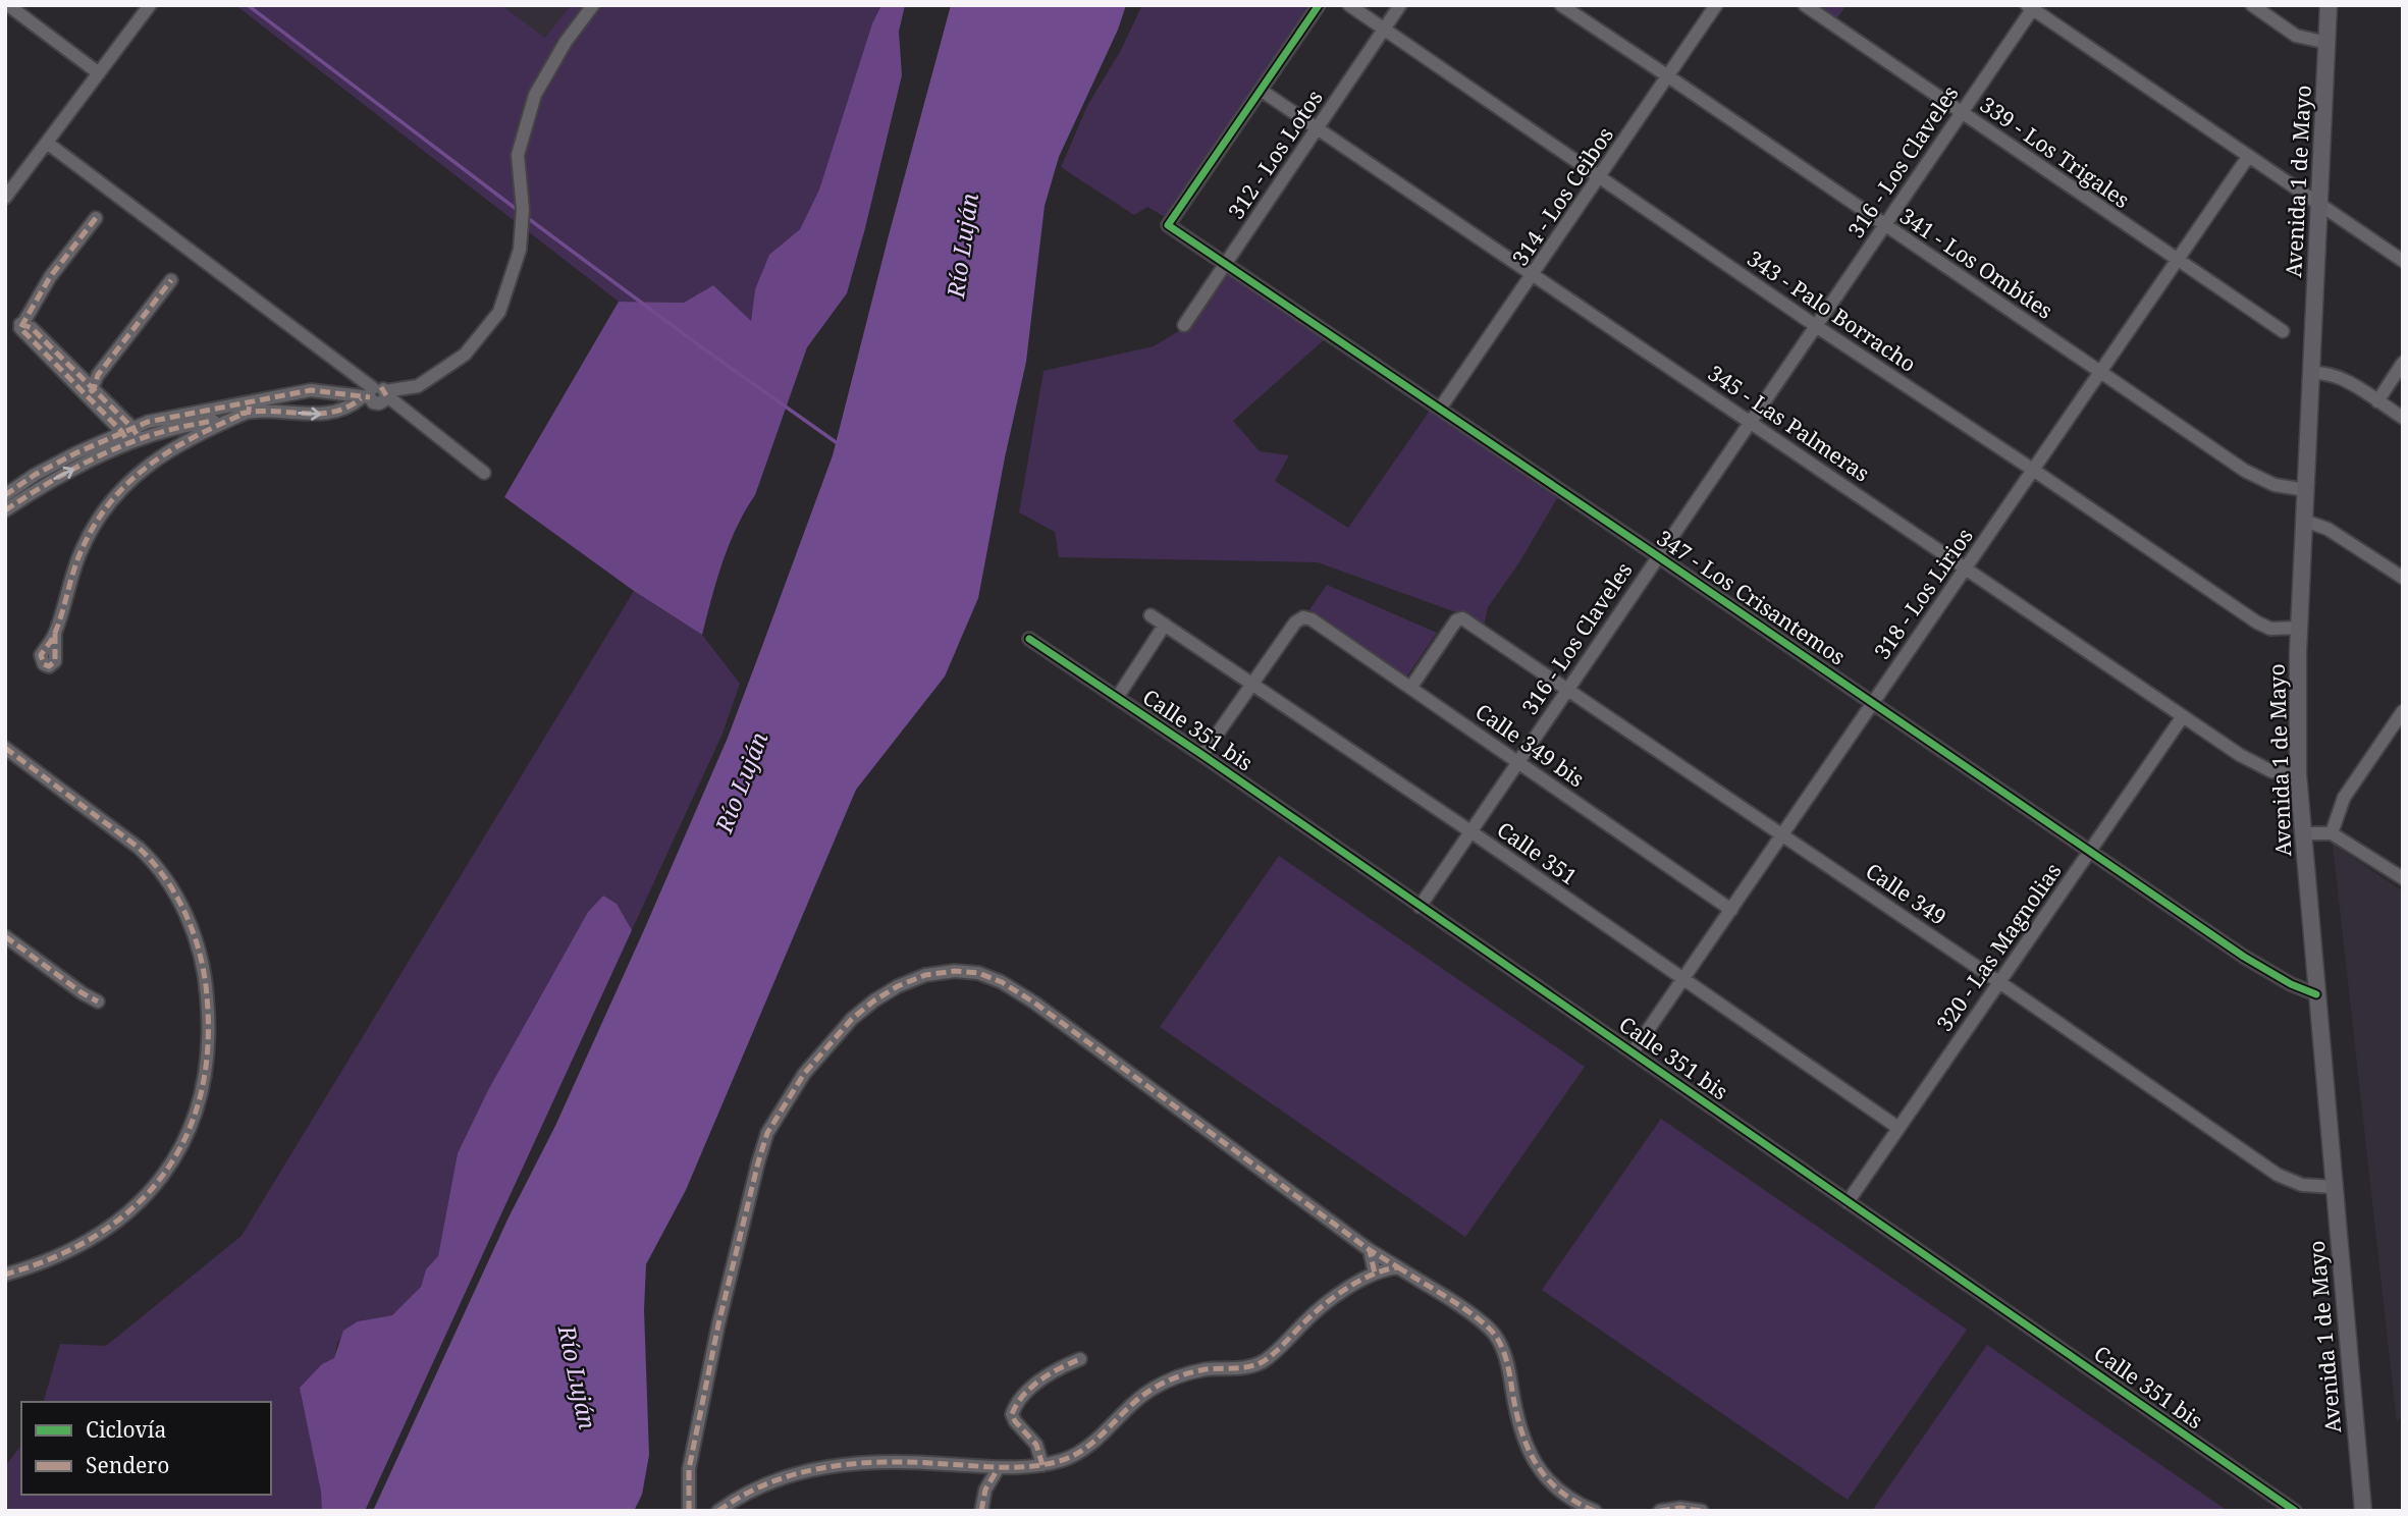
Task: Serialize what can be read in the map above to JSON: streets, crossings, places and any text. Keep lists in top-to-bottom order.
{
  "streets": {
    "main road": ["Avenida 1 de Mayo"],
    "street": [
      "339 - Los Trigales",
      "312 - Los Lotos",
      "316 - Los Claveles",
      "314 - Los Ceibos",
      "341 - Los Ombúes",
      "343 - Palo Borracho",
      "345 - Las Palmeras",
      "318 - Los Lirios",
      "347 - Los Crisantemos",
      "Calle 351 bis",
      "Calle 349 bis",
      "Calle 351",
      "Calle 349",
      "320 - Las Magnolias"
    ]
  },
  "crossings": [
    ["339 - Los Trigales", "316 - Los Claveles"],
    ["339 - Los Trigales", "318 - Los Lirios"],
    ["312 - Los Lotos", "343 - Palo Borracho"],
    ["312 - Los Lotos", "345 - Las Palmeras"],
    ["312 - Los Lotos", "347 - Los Crisantemos"],
    ["316 - Los Claveles", "341 - Los Ombúes"],
    ["316 - Los Claveles", "343 - Palo Borracho"],
    ["316 - Los Claveles", "345 - Las Palmeras"],
    ["316 - Los Claveles", "347 - Los Crisantemos"],
    ["316 - Los Claveles", "Calle 351 bis"],
    ["316 - Los Claveles", "Calle 349 bis"],
    ["316 - Los Claveles", "Calle 351"],
    ["316 - Los Claveles", "Calle 349"],
    ["Avenida 1 de Mayo", "341 - Los Ombúes"],
    ["Avenida 1 de Mayo", "343 - Palo Borracho"],
    ["Avenida 1 de Mayo", "345 - Las Palmeras"],
    ["Avenida 1 de Mayo", "347 - Los Crisantemos"],
    ["Avenida 1 de Mayo", "Calle 349"],
    ["314 - Los Ceibos", "341 - Los Ombúes"],
    ["314 - Los Ceibos", "343 - Palo Borracho"],
    ["314 - Los Ceibos", "345 - Las Palmeras"],
    ["314 - Los Ceibos", "347 - Los Crisantemos"],
    ["341 - Los Ombúes", "318 - Los Lirios"],
    ["343 - Palo Borracho", "318 - Los Lirios"],
    ["345 - Las Palmeras", "318 - Los Lirios"],
    ["345 - Las Palmeras", "347 - Los Crisantemos"],
    ["345 - Las Palmeras", "320 - Las Magnolias"],
    ["318 - Los Lirios", "347 - Los Crisantemos"],
    ["318 - Los Lirios", "Calle 351 bis"],
    ["318 - Los Lirios", "Calle 349 bis"],
    ["318 - Los Lirios", "Calle 351"],
    ["318 - Los Lirios", "Calle 349"],
    ["347 - Los Crisantemos", "320 - Las Magnolias"],
    ["Calle 351 bis", "320 - Las Magnolias"],
    ["Calle 349 bis", "Calle 351"],
    ["Calle 349 bis", "Calle 349"],
    ["Calle 351", "320 - Las Magnolias"],
    ["Calle 349", "320 - Las Magnolias"]
  ],
  "water": ["Río Luján"],
  "legend": ["Ciclovía", "Sendero"]
}
